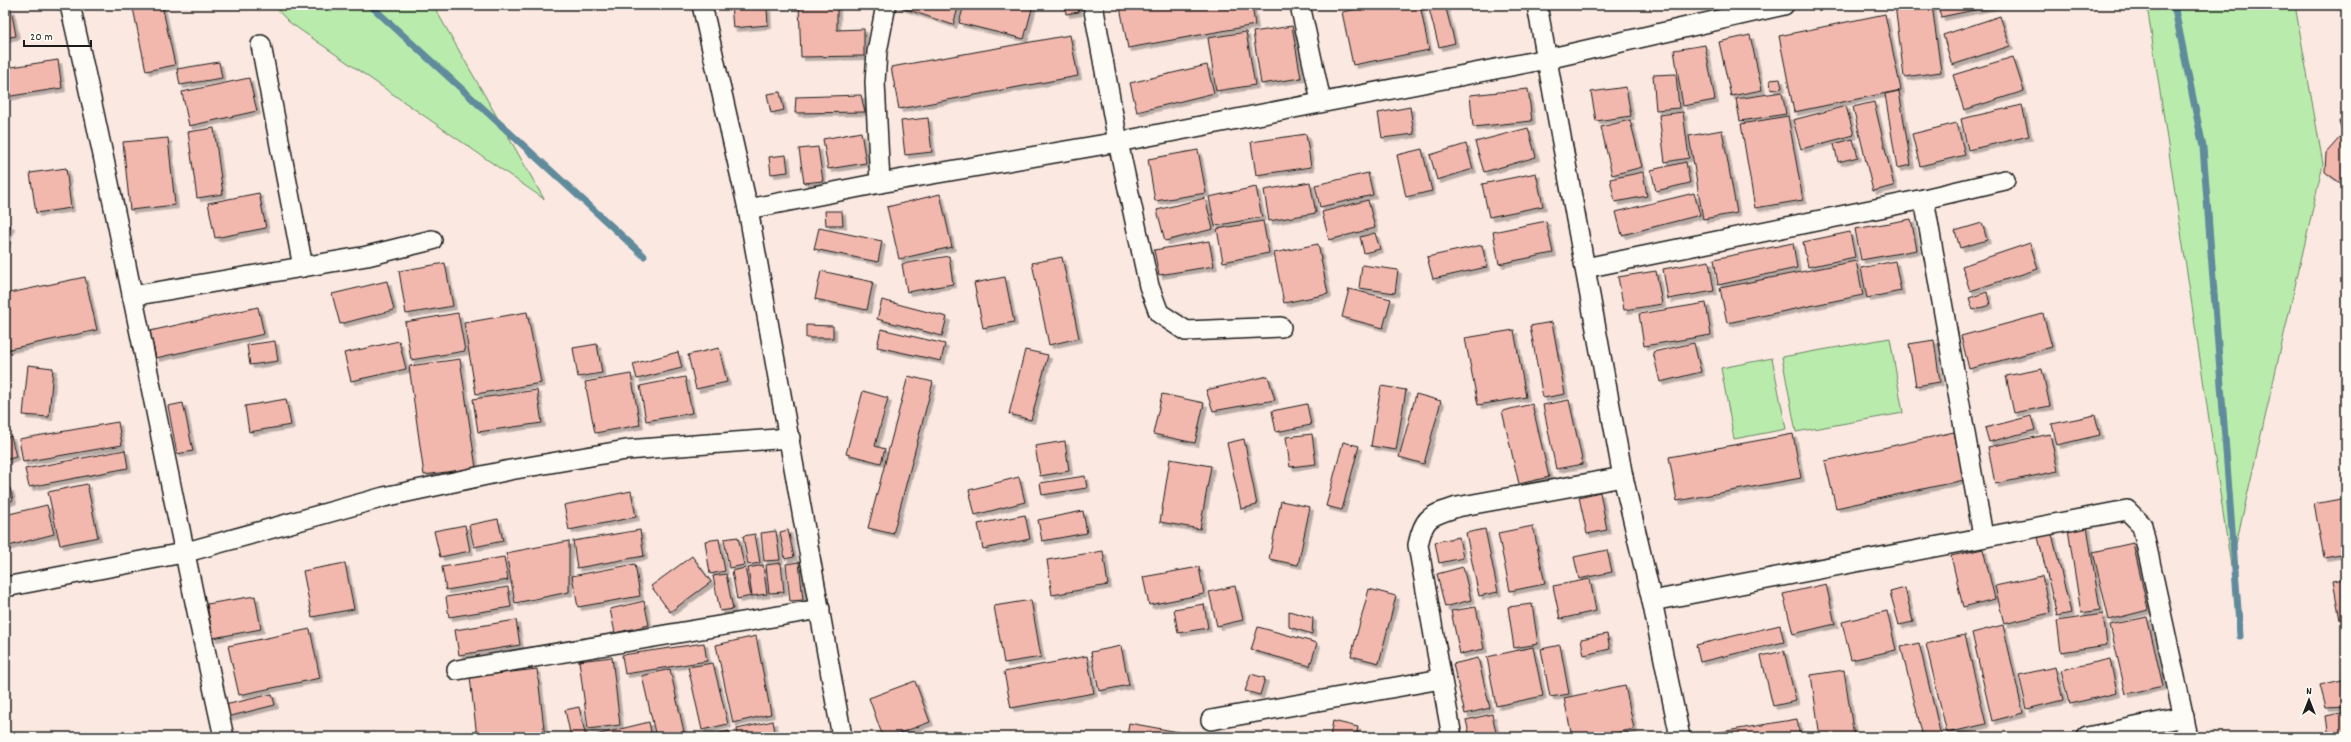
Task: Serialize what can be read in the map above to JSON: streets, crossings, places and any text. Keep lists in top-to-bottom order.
{
  "scale_bar": "20 m",
  "north": "top"
}
